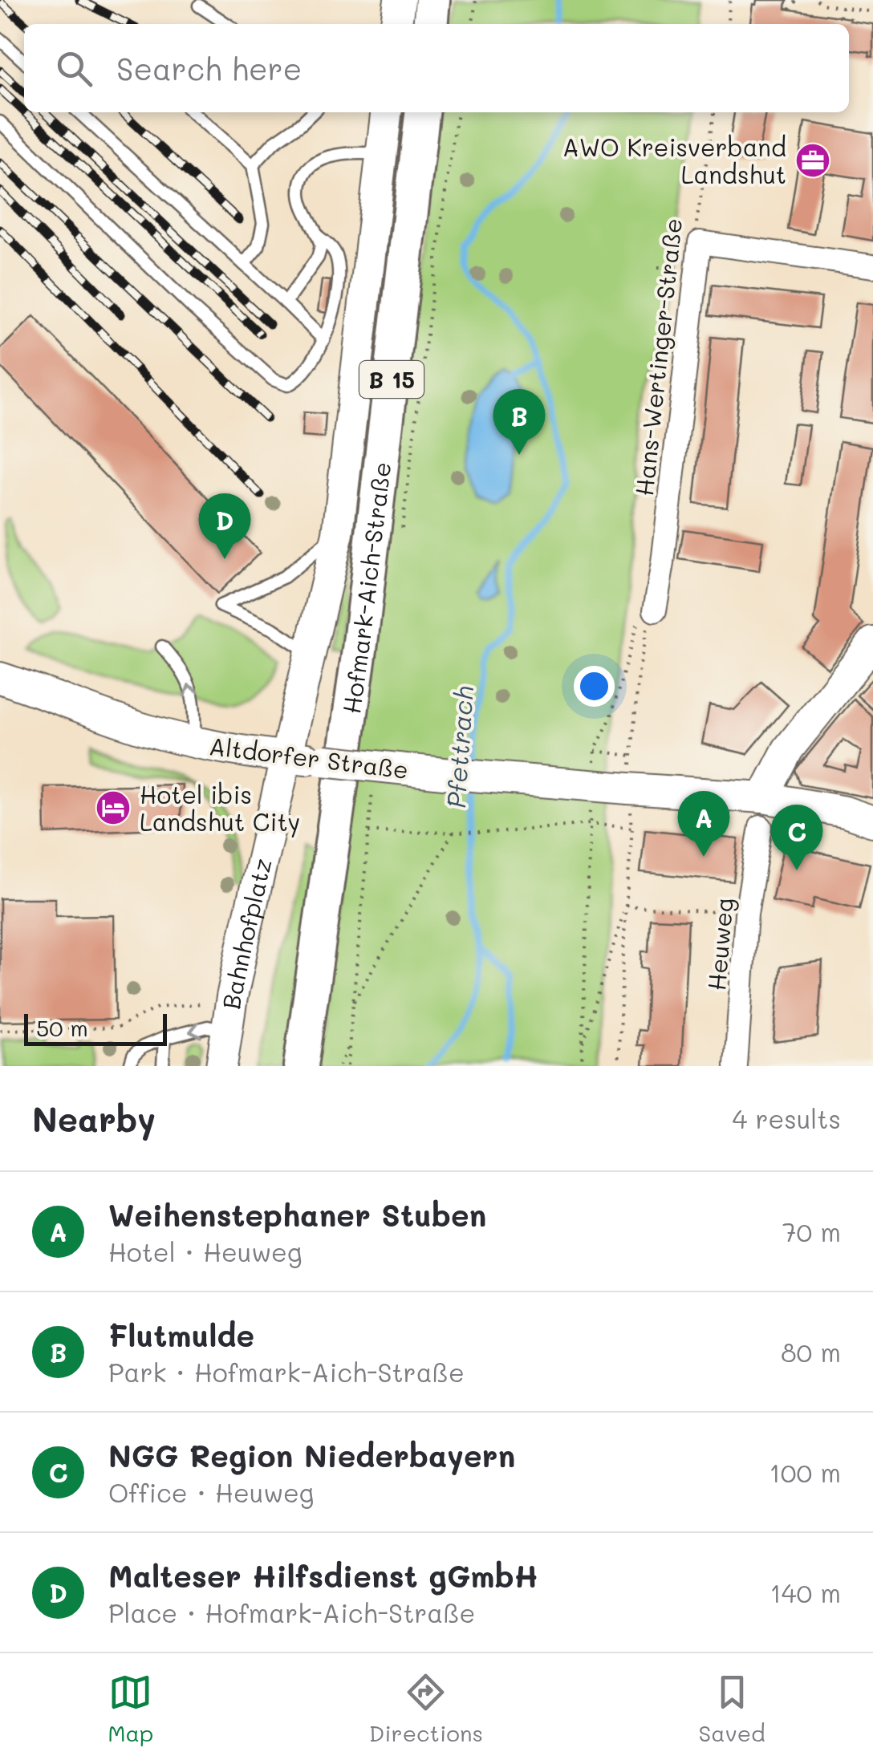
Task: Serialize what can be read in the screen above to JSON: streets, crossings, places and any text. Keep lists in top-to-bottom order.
{
  "streets": {
    "main road": ["B 15", "Hofmark-Aich-Straße"],
    "street": [
      "Hans-Wertinger-Straße",
      "Altdorfer Straße",
      "Bahnhofplatz",
      "Heuweg"
    ]
  },
  "crossings": [
    ["Hofmark-Aich-Straße", "Altdorfer Straße"],
    ["Hofmark-Aich-Straße", "Bahnhofplatz"],
    ["Altdorfer Straße", "Bahnhofplatz"]
  ],
  "water": ["Pfettrach"],
  "places": {
    "office": ["AWO Kreisverband Landshut"],
    "hotel": ["Hotel ibis Landshut City"]
  },
  "scale_bar": "50 m",
  "page": {
    "search": "Search here",
    "pins": [
      "B",
      "D",
      "A",
      "C"
    ],
    "scale": "50 m",
    "heading": ["Nearby", "4 results"],
    "list": [
      {
        "mark": "A",
        "name": "Weihenstephaner Stuben",
        "note": "Hotel · Heuweg",
        "value": "70 m"
      },
      {
        "mark": "B",
        "name": "Flutmulde",
        "note": "Park · Hofmark-Aich-Straße",
        "value": "80 m"
      },
      {
        "mark": "C",
        "name": "NGG Region Niederbayern",
        "note": "Office · Heuweg",
        "value": "100 m"
      },
      {
        "mark": "D",
        "name": "Malteser Hilfsdienst gGmbH",
        "note": "Place · Hofmark-Aich-Straße",
        "value": "140 m"
      }
    ],
    "nav": ["Map", "Directions", "Saved"]
  }
}
